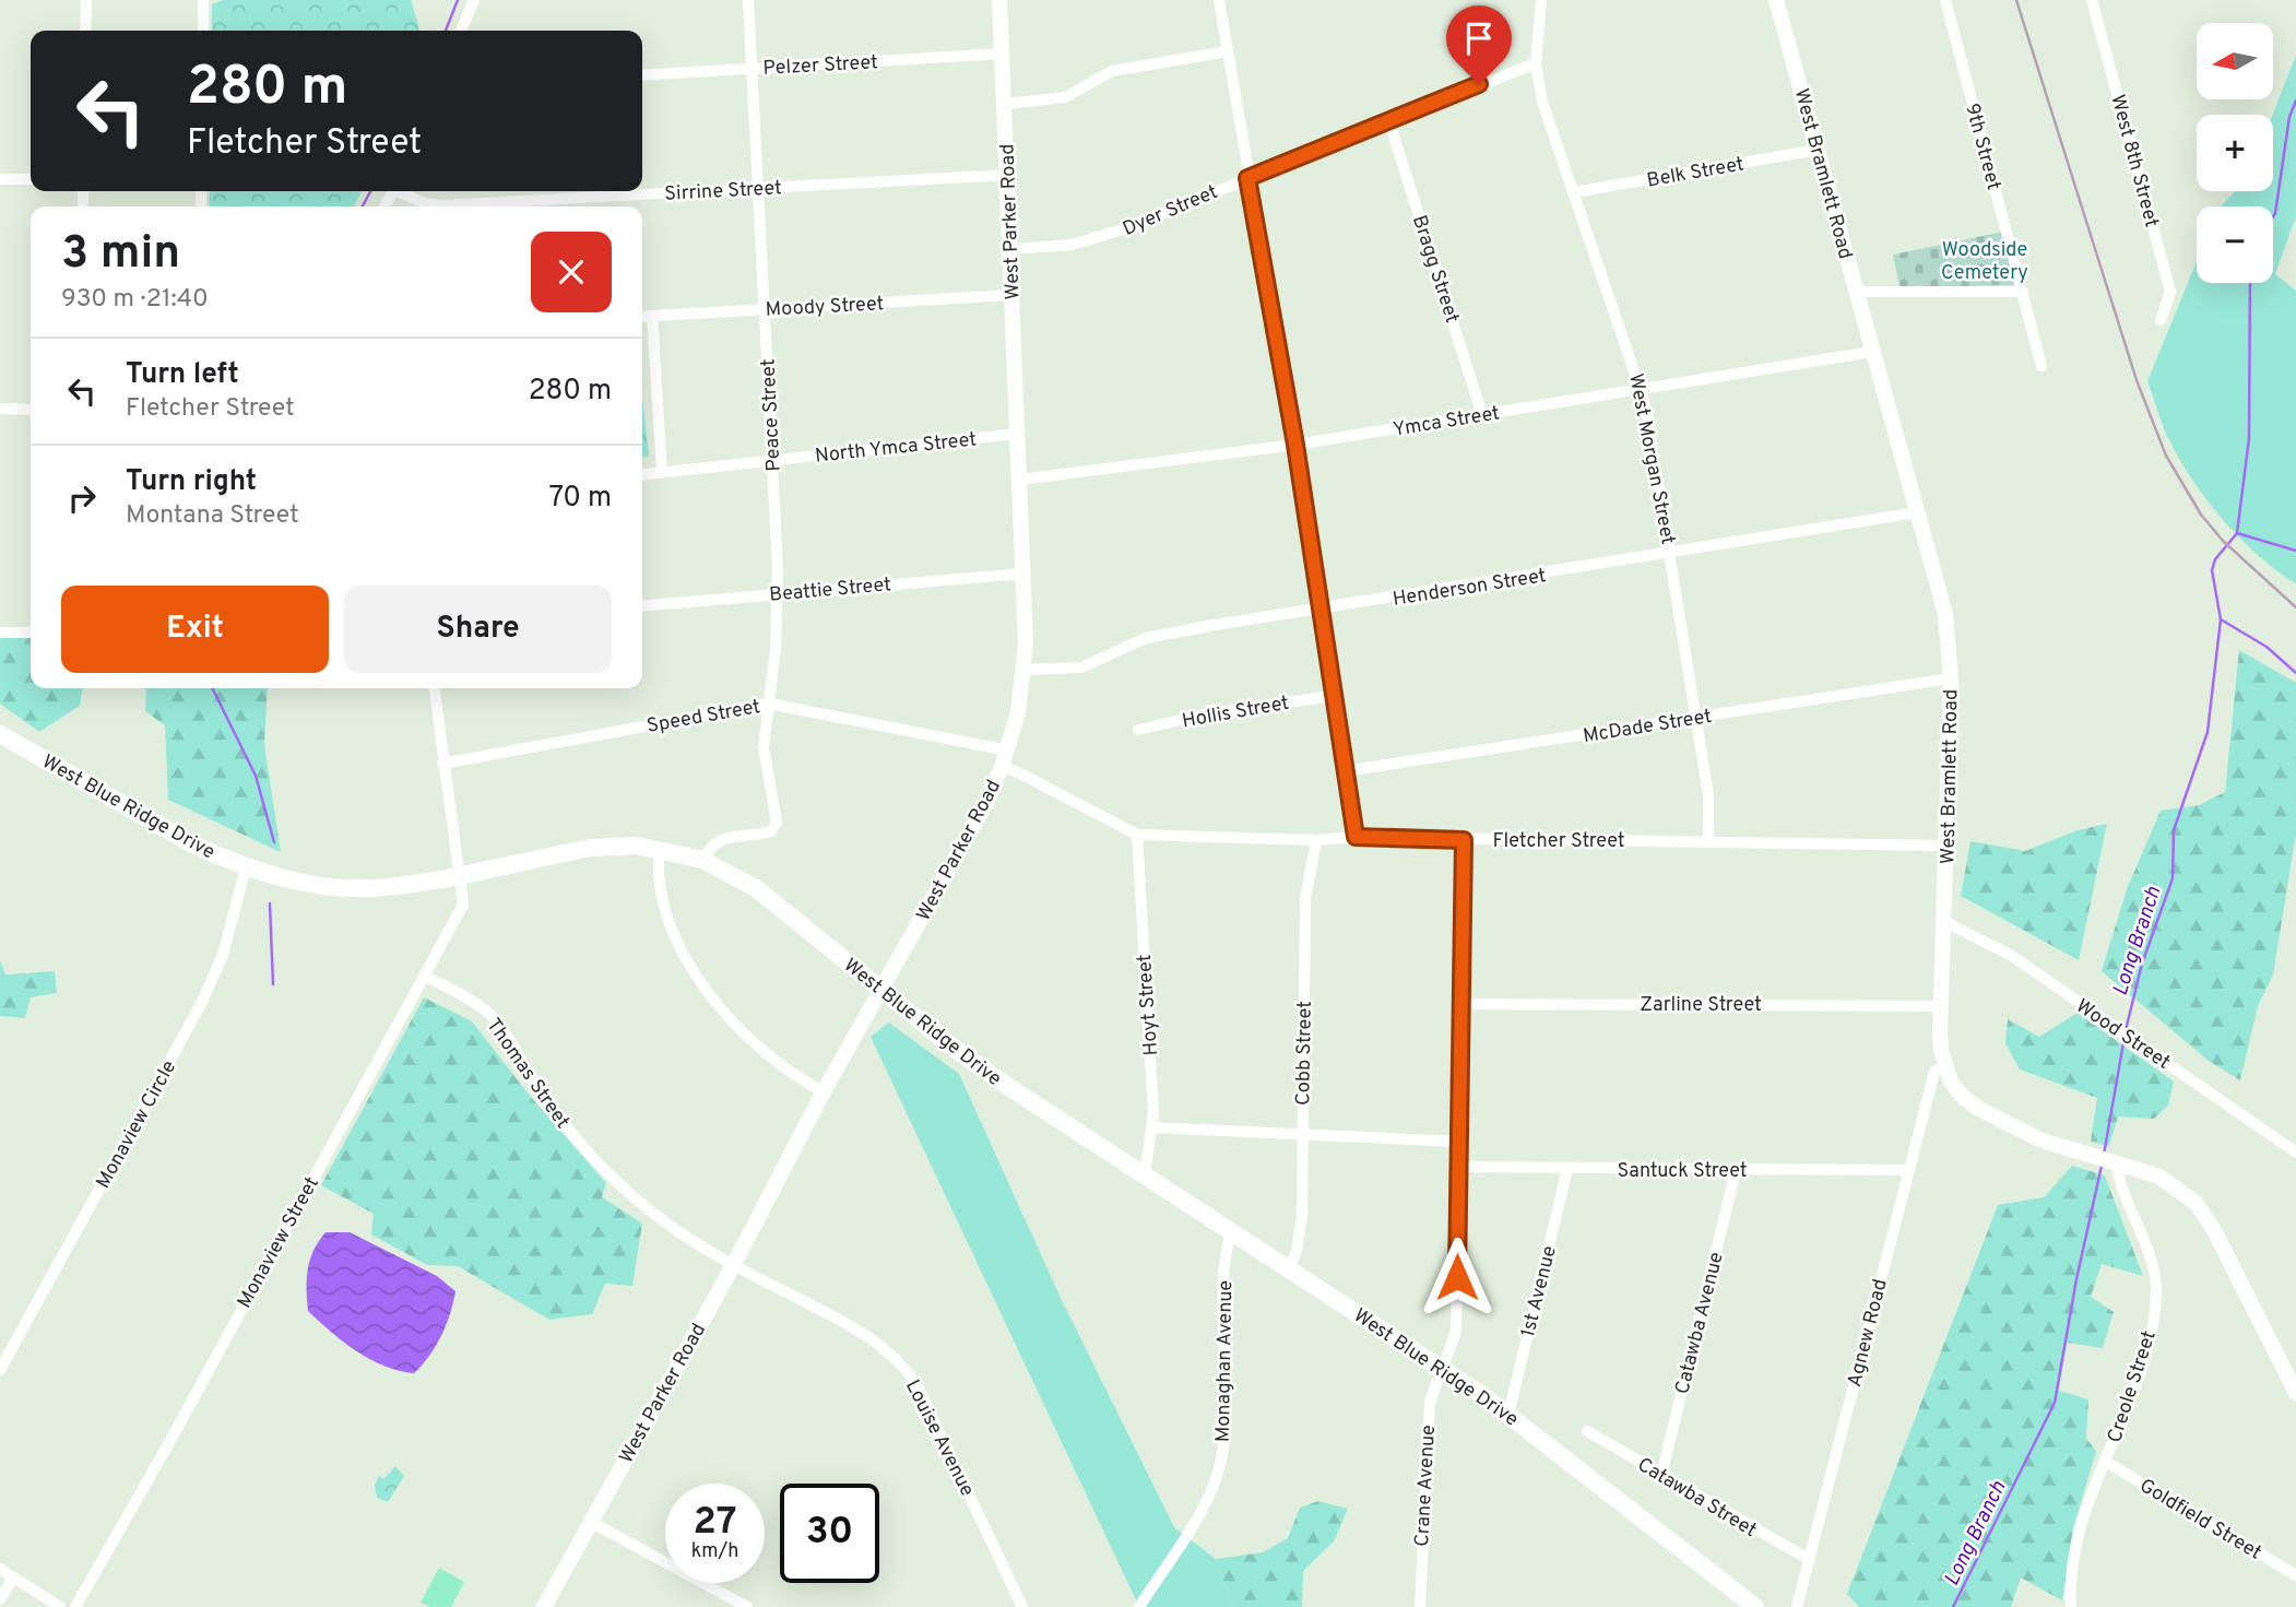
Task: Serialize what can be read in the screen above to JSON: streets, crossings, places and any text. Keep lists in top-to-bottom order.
{
  "streets": {
    "main road": ["West Blue Ridge Drive"],
    "street": [
      "Pelzer Street",
      "9th Street",
      "West 8th Street",
      "Belk Street",
      "West Bramlett Road",
      "Sirrine Street",
      "Dyer Street",
      "West Parker Road",
      "Bragg Street",
      "Moody Street",
      "Peace Street",
      "Ymca Street",
      "North Ymca Street",
      "West Morgan Street",
      "Henderson Street",
      "Beattie Street",
      "Hollis Street",
      "Speed Street",
      "McDade Street",
      "Fletcher Street",
      "Zarline Street",
      "Hoyt Street",
      "Wood Street",
      "Cobb Street",
      "Thomas Street",
      "Monaview Circle",
      "Santuck Street",
      "Monaview Street",
      "1st Avenue",
      "Catawba Avenue",
      "Agnew Road",
      "Monaghan Avenue",
      "Creole Street",
      "Louise Avenue",
      "Crane Avenue",
      "Catawba Street",
      "Goldfield Street"
    ]
  },
  "crossings": [
    ["Pelzer Street", "West Parker Road"],
    ["Pelzer Street", "Peace Street"],
    ["Belk Street", "West Bramlett Road"],
    ["Belk Street", "West Morgan Street"],
    ["West Bramlett Road", "Ymca Street"],
    ["West Bramlett Road", "Henderson Street"],
    ["West Bramlett Road", "McDade Street"],
    ["West Bramlett Road", "Fletcher Street"],
    ["West Bramlett Road", "Zarline Street"],
    ["West Bramlett Road", "Wood Street"],
    ["West Bramlett Road", "Agnew Road"],
    ["West Bramlett Road", "Creole Street"],
    ["Sirrine Street", "West Parker Road"],
    ["Sirrine Street", "Peace Street"],
    ["Dyer Street", "West Parker Road"],
    ["Dyer Street", "Bragg Street"],
    ["Dyer Street", "West Morgan Street"],
    ["West Parker Road", "Moody Street"],
    ["West Parker Road", "Ymca Street"],
    ["West Parker Road", "North Ymca Street"],
    ["West Parker Road", "Henderson Street"],
    ["West Parker Road", "Beattie Street"],
    ["West Parker Road", "Speed Street"],
    ["West Parker Road", "West Blue Ridge Drive"],
    ["West Parker Road", "Fletcher Street"],
    ["West Parker Road", "Thomas Street"],
    ["West Parker Road", "Louise Avenue"],
    ["Bragg Street", "Ymca Street"],
    ["Moody Street", "Peace Street"],
    ["Peace Street", "North Ymca Street"],
    ["Peace Street", "Beattie Street"],
    ["Peace Street", "Speed Street"],
    ["Peace Street", "West Blue Ridge Drive"],
    ["Ymca Street", "West Morgan Street"],
    ["West Morgan Street", "Henderson Street"],
    ["West Morgan Street", "McDade Street"],
    ["West Morgan Street", "Fletcher Street"],
    ["West Blue Ridge Drive", "Hoyt Street"],
    ["West Blue Ridge Drive", "Cobb Street"],
    ["West Blue Ridge Drive", "Monaview Circle"],
    ["West Blue Ridge Drive", "Monaview Street"],
    ["West Blue Ridge Drive", "1st Avenue"],
    ["West Blue Ridge Drive", "Monaghan Avenue"],
    ["West Blue Ridge Drive", "Crane Avenue"],
    ["Fletcher Street", "Hoyt Street"],
    ["Fletcher Street", "Cobb Street"],
    ["Fletcher Street", "Crane Avenue"],
    ["Zarline Street", "Crane Avenue"],
    ["Thomas Street", "Monaview Street"],
    ["Thomas Street", "Louise Avenue"],
    ["Santuck Street", "1st Avenue"],
    ["Santuck Street", "Catawba Avenue"],
    ["Santuck Street", "Agnew Road"],
    ["Santuck Street", "Crane Avenue"],
    ["Catawba Avenue", "Catawba Street"],
    ["Agnew Road", "Catawba Street"],
    ["Creole Street", "Goldfield Street"]
  ],
  "water": ["Long Branch"],
  "parks": ["Woodside Cemetery"],
  "north": "left",
  "page": {
    "map_buttons": ["+", "−"],
    "turn": ["280 m", "Fletcher Street"],
    "heading": ["3 min", "930 m · 21:40"],
    "list": [
      {
        "name": "Turn left",
        "note": "Fletcher Street",
        "value": "280 m"
      },
      {
        "name": "Turn right",
        "note": "Montana Street",
        "value": "70 m"
      }
    ],
    "buttons": ["Exit", "Share"],
    "speed": "27 km/h",
    "limit": "30"
  }
}
